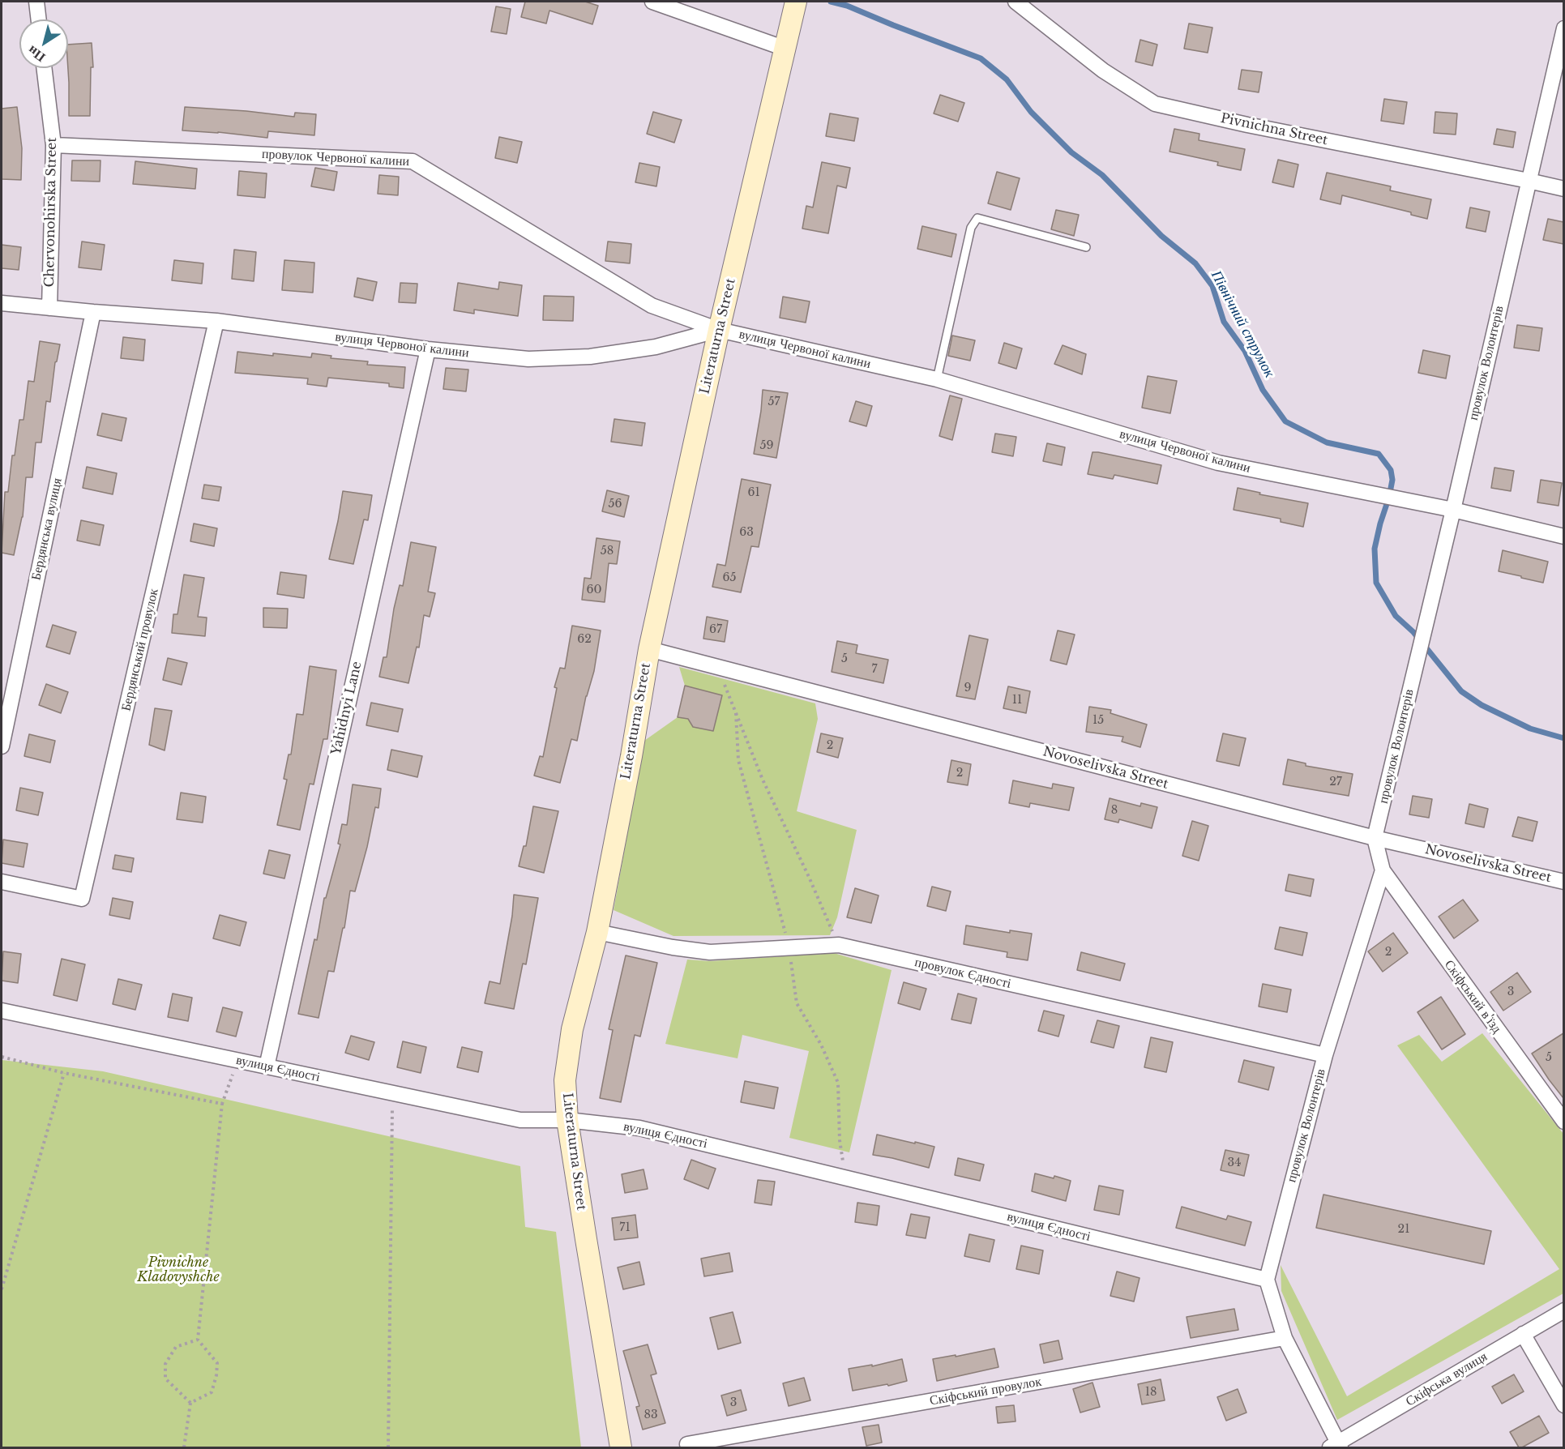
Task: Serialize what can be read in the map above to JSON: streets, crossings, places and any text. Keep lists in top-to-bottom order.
{
  "streets": {
    "street": [
      "Pivnichna Street",
      "провулок Червоної калини",
      "Chervonohirska Street",
      "Literaturna Street",
      "вулиця Червоної калини",
      "провулок Волонтерів",
      "Бердянська вулиця",
      "Бердянський провулок",
      "Yahidnyi Lane",
      "Novoselivska Street",
      "провулок Єдності",
      "Скіфський в'їзд",
      "вулиця Єдності",
      "Скіфська вулиця",
      "Скіфський провулок"
    ]
  },
  "crossings": [
    ["Pivnichna Street", "провулок Волонтерів"],
    ["провулок Червоної калини", "Chervonohirska Street"],
    ["провулок Червоної калини", "Literaturna Street"],
    ["провулок Червоної калини", "вулиця Червоної калини"],
    ["Chervonohirska Street", "вулиця Червоної калини"],
    ["Literaturna Street", "вулиця Червоної калини"],
    ["Literaturna Street", "Novoselivska Street"],
    ["Literaturna Street", "провулок Єдності"],
    ["Literaturna Street", "вулиця Єдності"],
    ["вулиця Червоної калини", "провулок Волонтерів"],
    ["вулиця Червоної калини", "Бердянська вулиця"],
    ["вулиця Червоної калини", "Бердянський провулок"],
    ["вулиця Червоної калини", "Yahidnyi Lane"],
    ["провулок Волонтерів", "Novoselivska Street"],
    ["провулок Волонтерів", "провулок Єдності"],
    ["провулок Волонтерів", "Скіфський в'їзд"],
    ["провулок Волонтерів", "вулиця Єдності"],
    ["Yahidnyi Lane", "вулиця Єдності"]
  ],
  "water": ["Північний струмок"],
  "parks": ["Pivnichne Kladovyshche"],
  "house_numbers": [
    "57",
    "59",
    "61",
    "56",
    "63",
    "58",
    "65",
    "60",
    "67",
    "62",
    "5",
    "7",
    "9",
    "11",
    "15",
    "2",
    "2",
    "27",
    "8",
    "2",
    "3",
    "5",
    "34",
    "71",
    "21",
    "18",
    "3",
    "83"
  ],
  "north": "bottom left"
}
